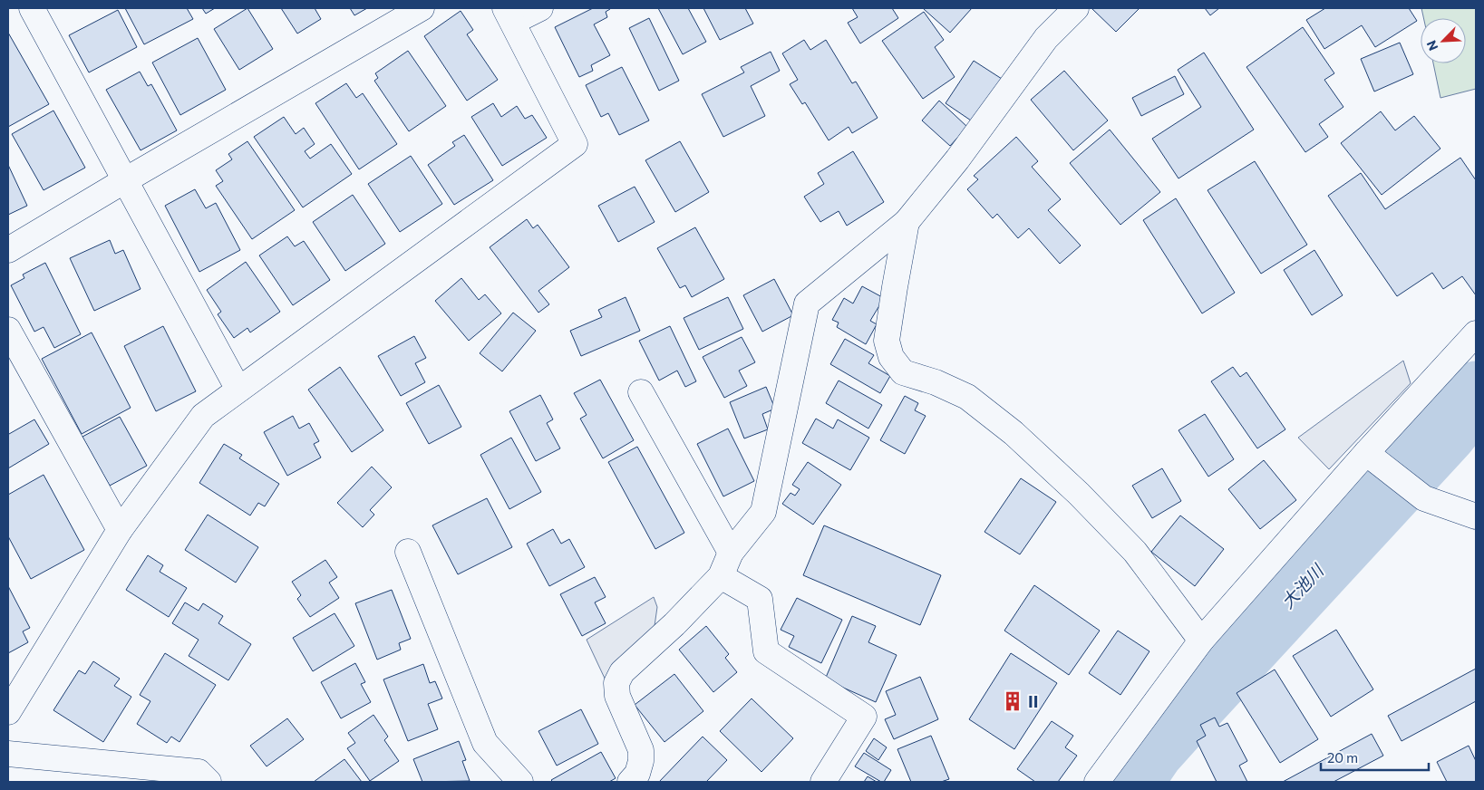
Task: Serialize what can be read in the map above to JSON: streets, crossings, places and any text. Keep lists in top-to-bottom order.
{
  "water": ["大池川"],
  "places": {
    "building": ["II"]
  },
  "scale_bar": "20 m",
  "north": "bottom left"
}
